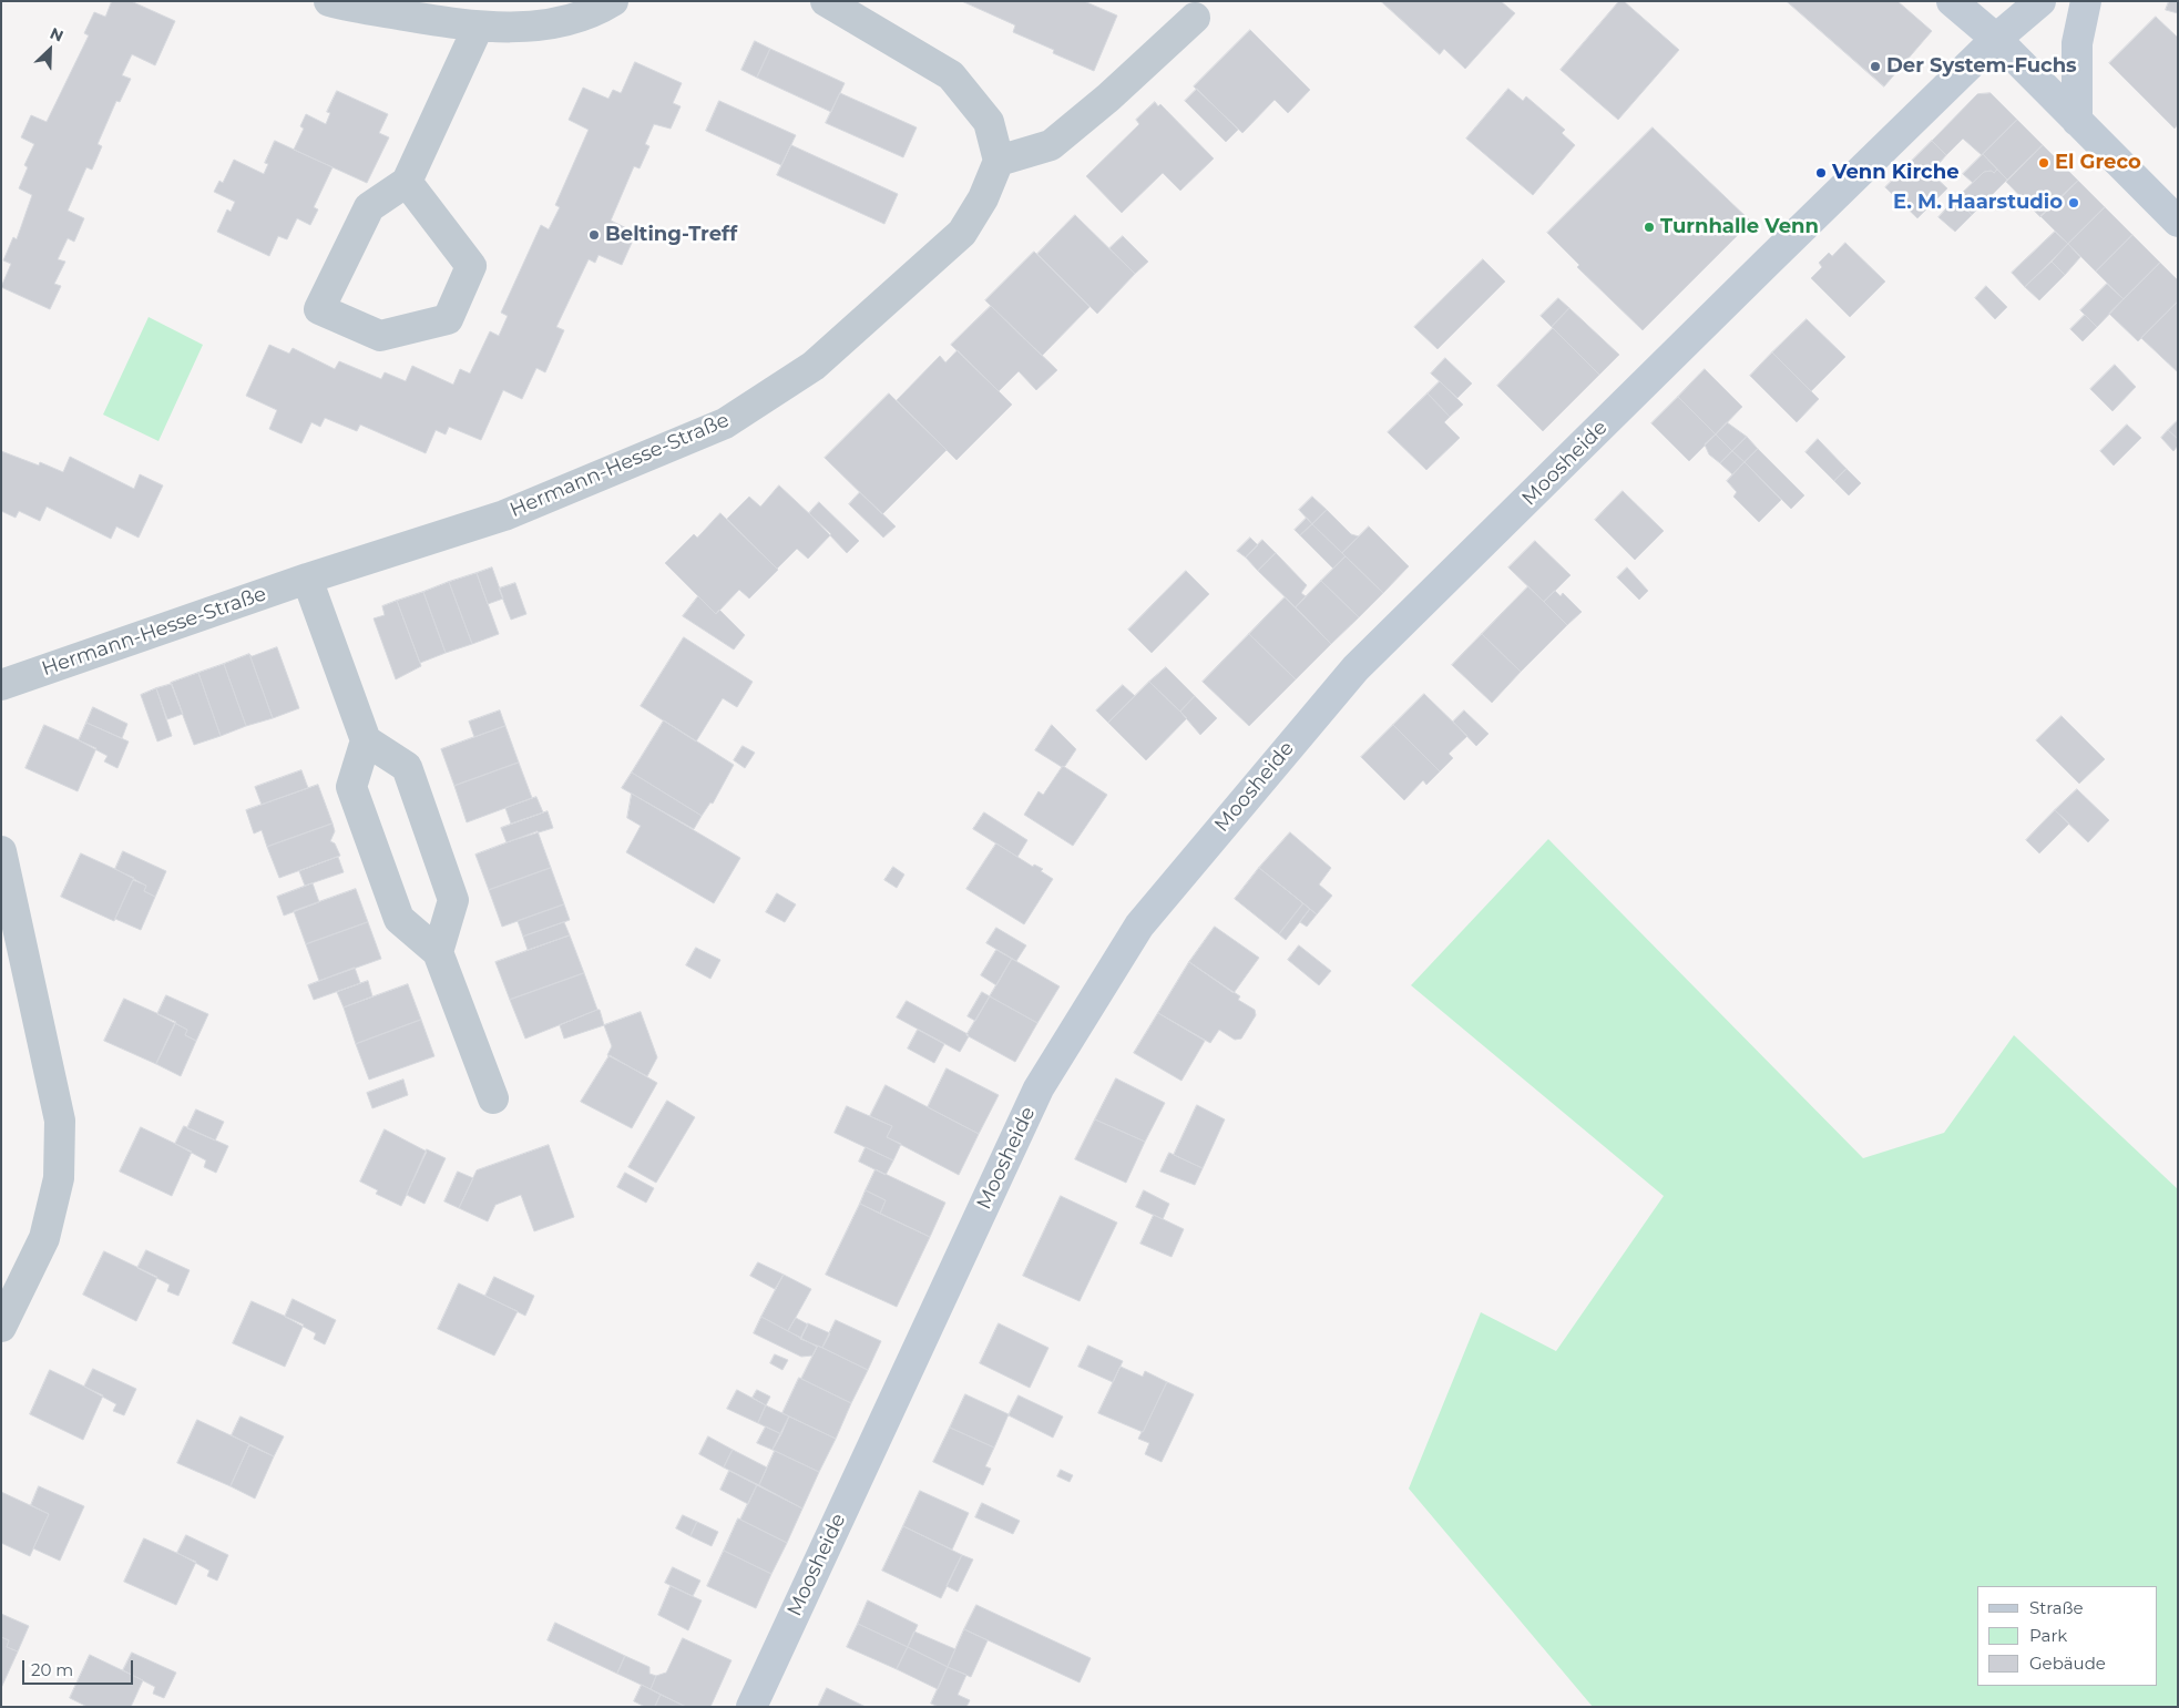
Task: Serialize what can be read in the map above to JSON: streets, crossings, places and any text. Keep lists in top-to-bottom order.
{
  "streets": {
    "street": ["Moosheide", "Hermann-Hesse-Straße"]
  },
  "places": [
    "Der System-Fuchs",
    "El Greco",
    "Venn Kirche",
    "E. M. Haarstudio",
    "Turnhalle Venn",
    "Belting-Treff"
  ],
  "legend": ["Straße", "Park", "Gebäude"],
  "scale_bar": "20 m",
  "north": "top right"
}
